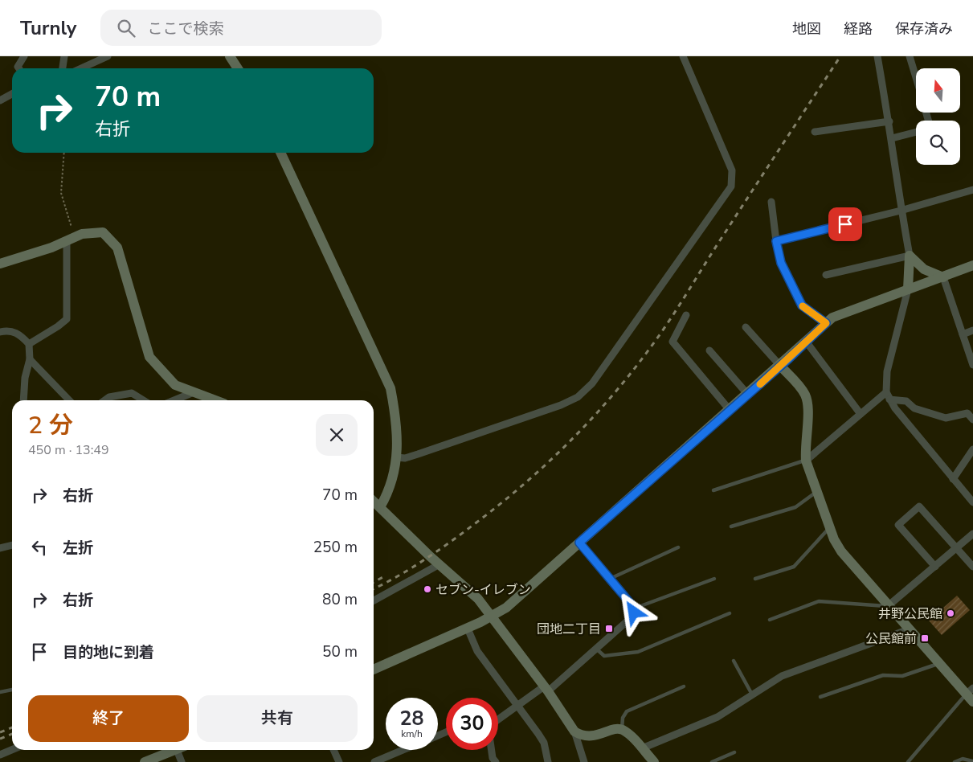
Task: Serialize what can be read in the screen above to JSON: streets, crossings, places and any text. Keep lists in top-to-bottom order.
{
  "places": {
    "other": ["セブン-イレブン", "井野公民館"],
    "transit": ["団地二丁目", "公民館前"]
  },
  "north": "top",
  "page": {
    "header": "Turnly",
    "search": "ここで検索",
    "nav": ["地図", "経路", "保存済み"],
    "turn": ["70 m", "右折"],
    "heading": ["2 分", "450 m · 13:49"],
    "list": [
      {
        "name": "右折",
        "value": "70 m"
      },
      {
        "name": "左折",
        "value": "250 m"
      },
      {
        "name": "右折",
        "value": "80 m"
      },
      {
        "name": "目的地に到着",
        "value": "50 m"
      }
    ],
    "buttons": ["終了", "共有"],
    "speed": "28 km/h",
    "limit": "30"
  }
}
